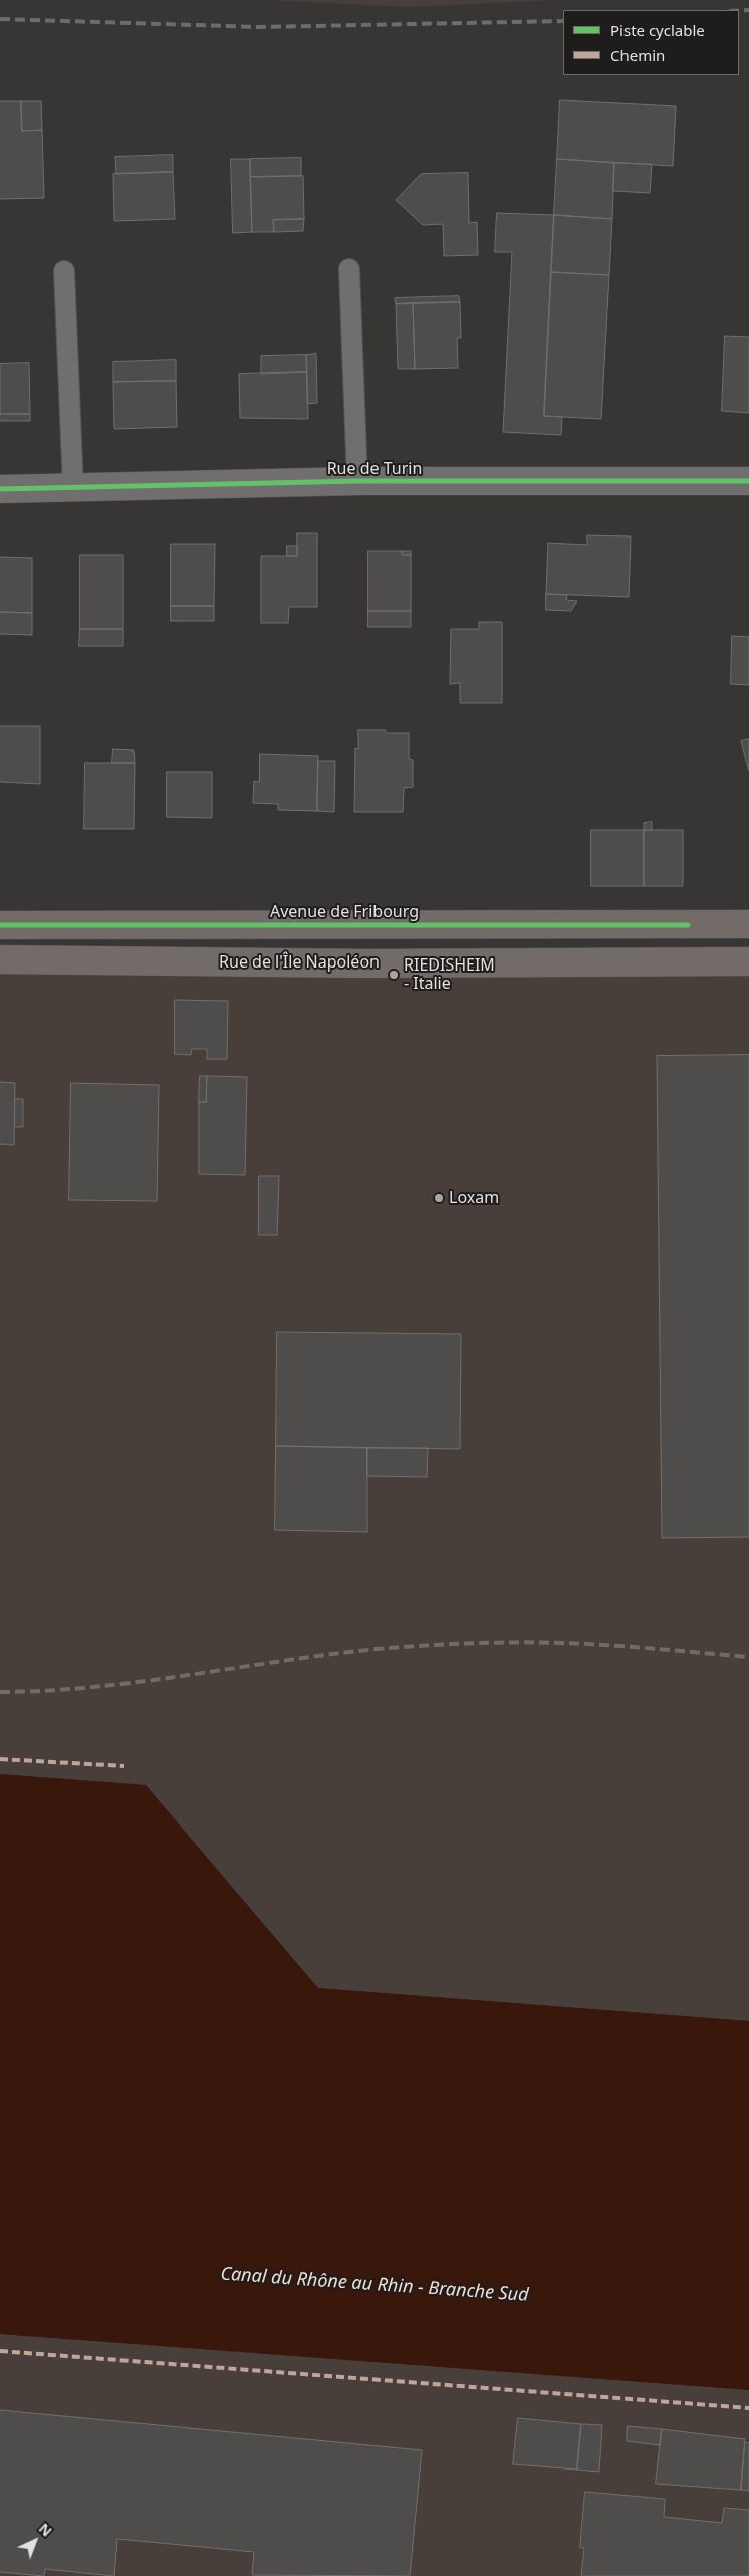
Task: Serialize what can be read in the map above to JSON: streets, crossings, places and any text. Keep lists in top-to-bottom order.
{
  "streets": {
    "main road": ["Avenue de Fribourg", "Rue de l'Île Napoléon"],
    "street": ["Rue de Turin"]
  },
  "water": ["Canal du Rhône au Rhin - Branche Sud"],
  "places": ["RIEDISHEIM - Italie", "Loxam"],
  "legend": ["Piste cyclable", "Chemin"],
  "north": "top right"
}
